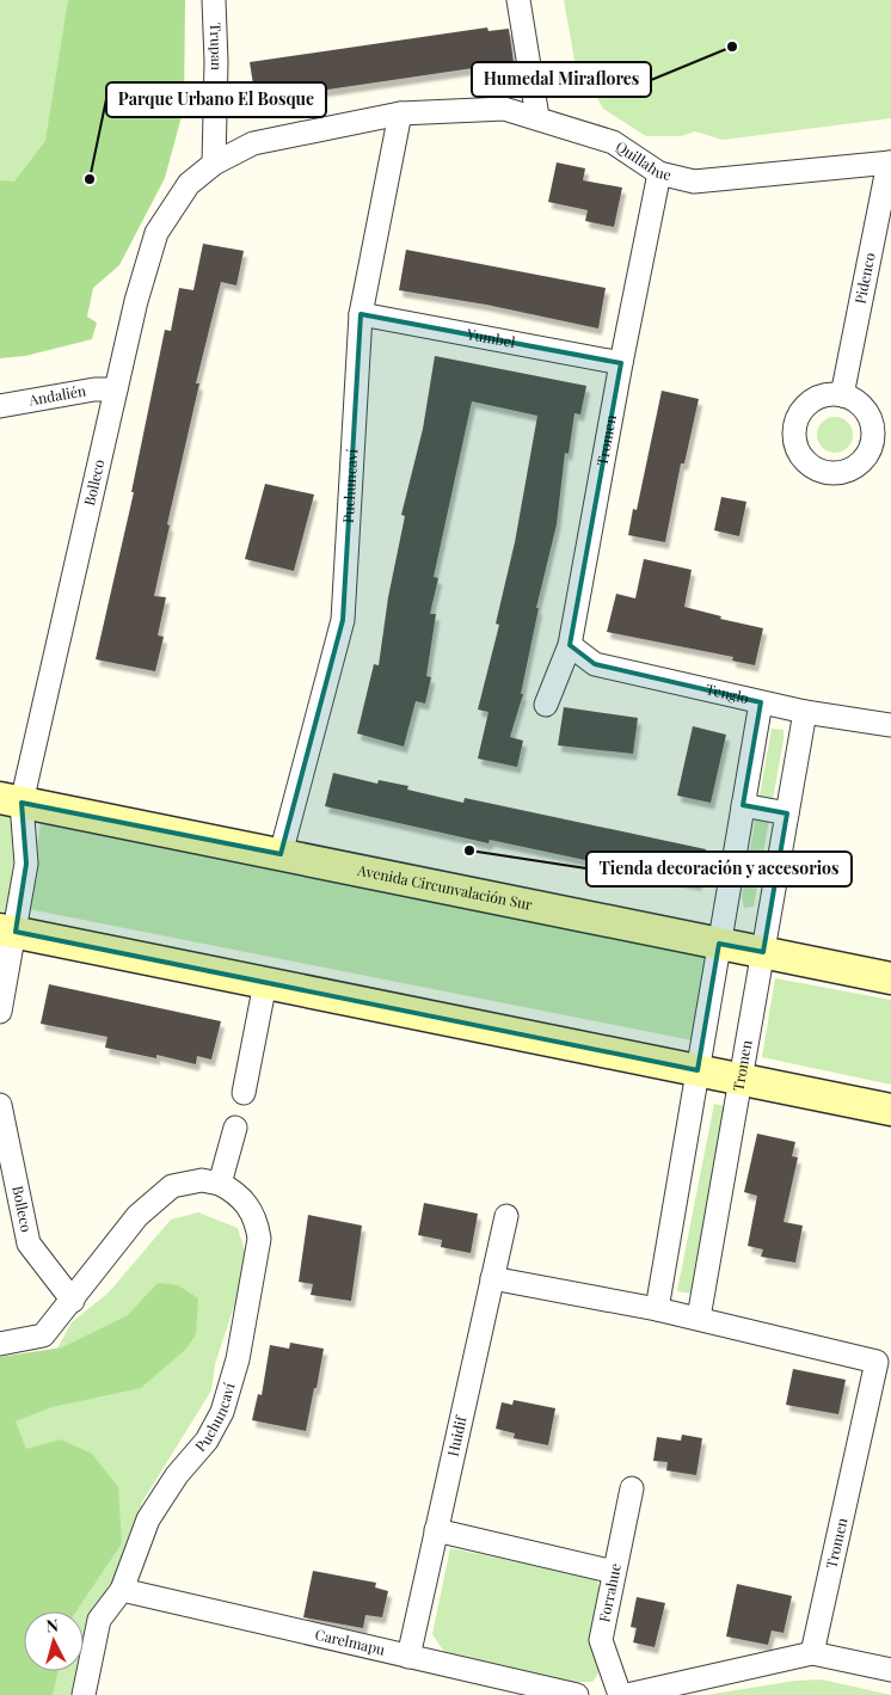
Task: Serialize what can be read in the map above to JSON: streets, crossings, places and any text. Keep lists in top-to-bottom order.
{
  "streets": {
    "main road": ["Avenida Circunvalación Sur"],
    "street": [
      "Trupan",
      "Quillahue",
      "Pidenco",
      "Yumbel",
      "Andalién",
      "Tromen",
      "Bolleco",
      "Puchuncaví",
      "Tenglo",
      "Huidif",
      "Forrahue",
      "Carelmapu"
    ]
  },
  "crossings": [
    ["Trupan", "Bolleco"],
    ["Quillahue", "Pidenco"],
    ["Quillahue", "Tromen"],
    ["Quillahue", "Bolleco"],
    ["Quillahue", "Puchuncaví"],
    ["Yumbel", "Tromen"],
    ["Yumbel", "Puchuncaví"],
    ["Andalién", "Bolleco"],
    ["Tromen", "Tenglo"],
    ["Tromen", "Avenida Circunvalación Sur"],
    ["Tromen", "Huidif"],
    ["Bolleco", "Puchuncaví"],
    ["Bolleco", "Avenida Circunvalación Sur"],
    ["Puchuncaví", "Avenida Circunvalación Sur"],
    ["Puchuncaví", "Carelmapu"],
    ["Huidif", "Carelmapu"]
  ],
  "places": ["Humedal Miraflores", "Parque Urbano El Bosque", "Tienda decoración y accesorios"],
  "north": "top"
}
